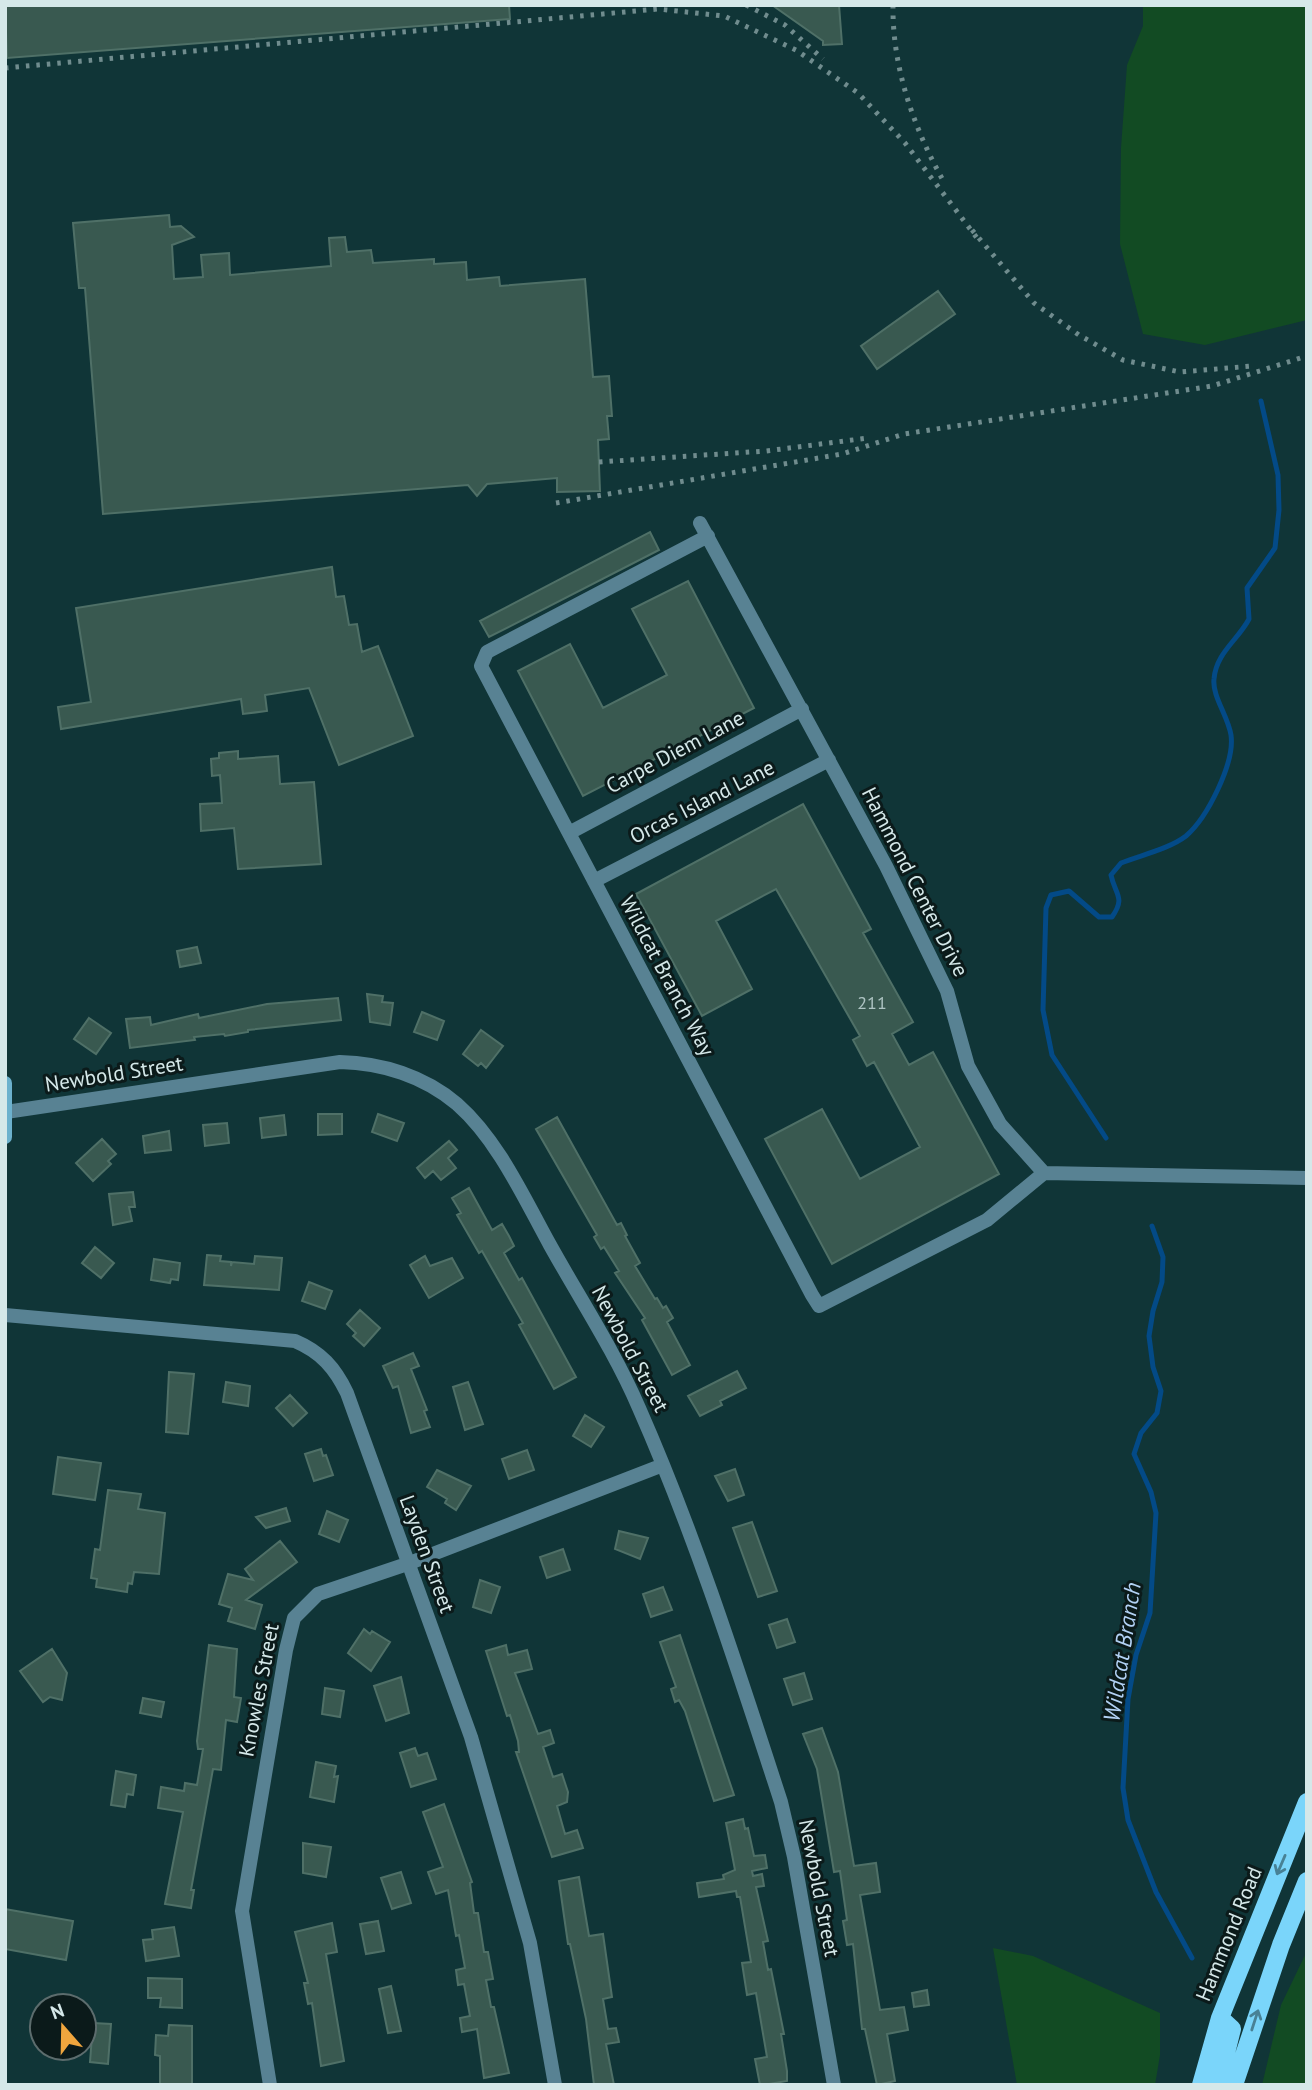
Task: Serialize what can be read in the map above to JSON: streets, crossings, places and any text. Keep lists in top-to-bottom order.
{
  "streets": {
    "main road": ["Hammond Road"],
    "street": [
      "Carpe Diem Lane",
      "Orcas Island Lane",
      "Hammond Center Drive",
      "Wildcat Branch Way",
      "Newbold Street",
      "Layden Street",
      "Knowles Street"
    ]
  },
  "crossings": [
    ["Carpe Diem Lane", "Hammond Center Drive"],
    ["Carpe Diem Lane", "Wildcat Branch Way"],
    ["Orcas Island Lane", "Hammond Center Drive"],
    ["Orcas Island Lane", "Wildcat Branch Way"],
    ["Hammond Center Drive", "Wildcat Branch Way"],
    ["Newbold Street", "Knowles Street"],
    ["Layden Street", "Knowles Street"]
  ],
  "water": ["Wildcat Branch"],
  "house_numbers": ["211"],
  "north": "top"
}
